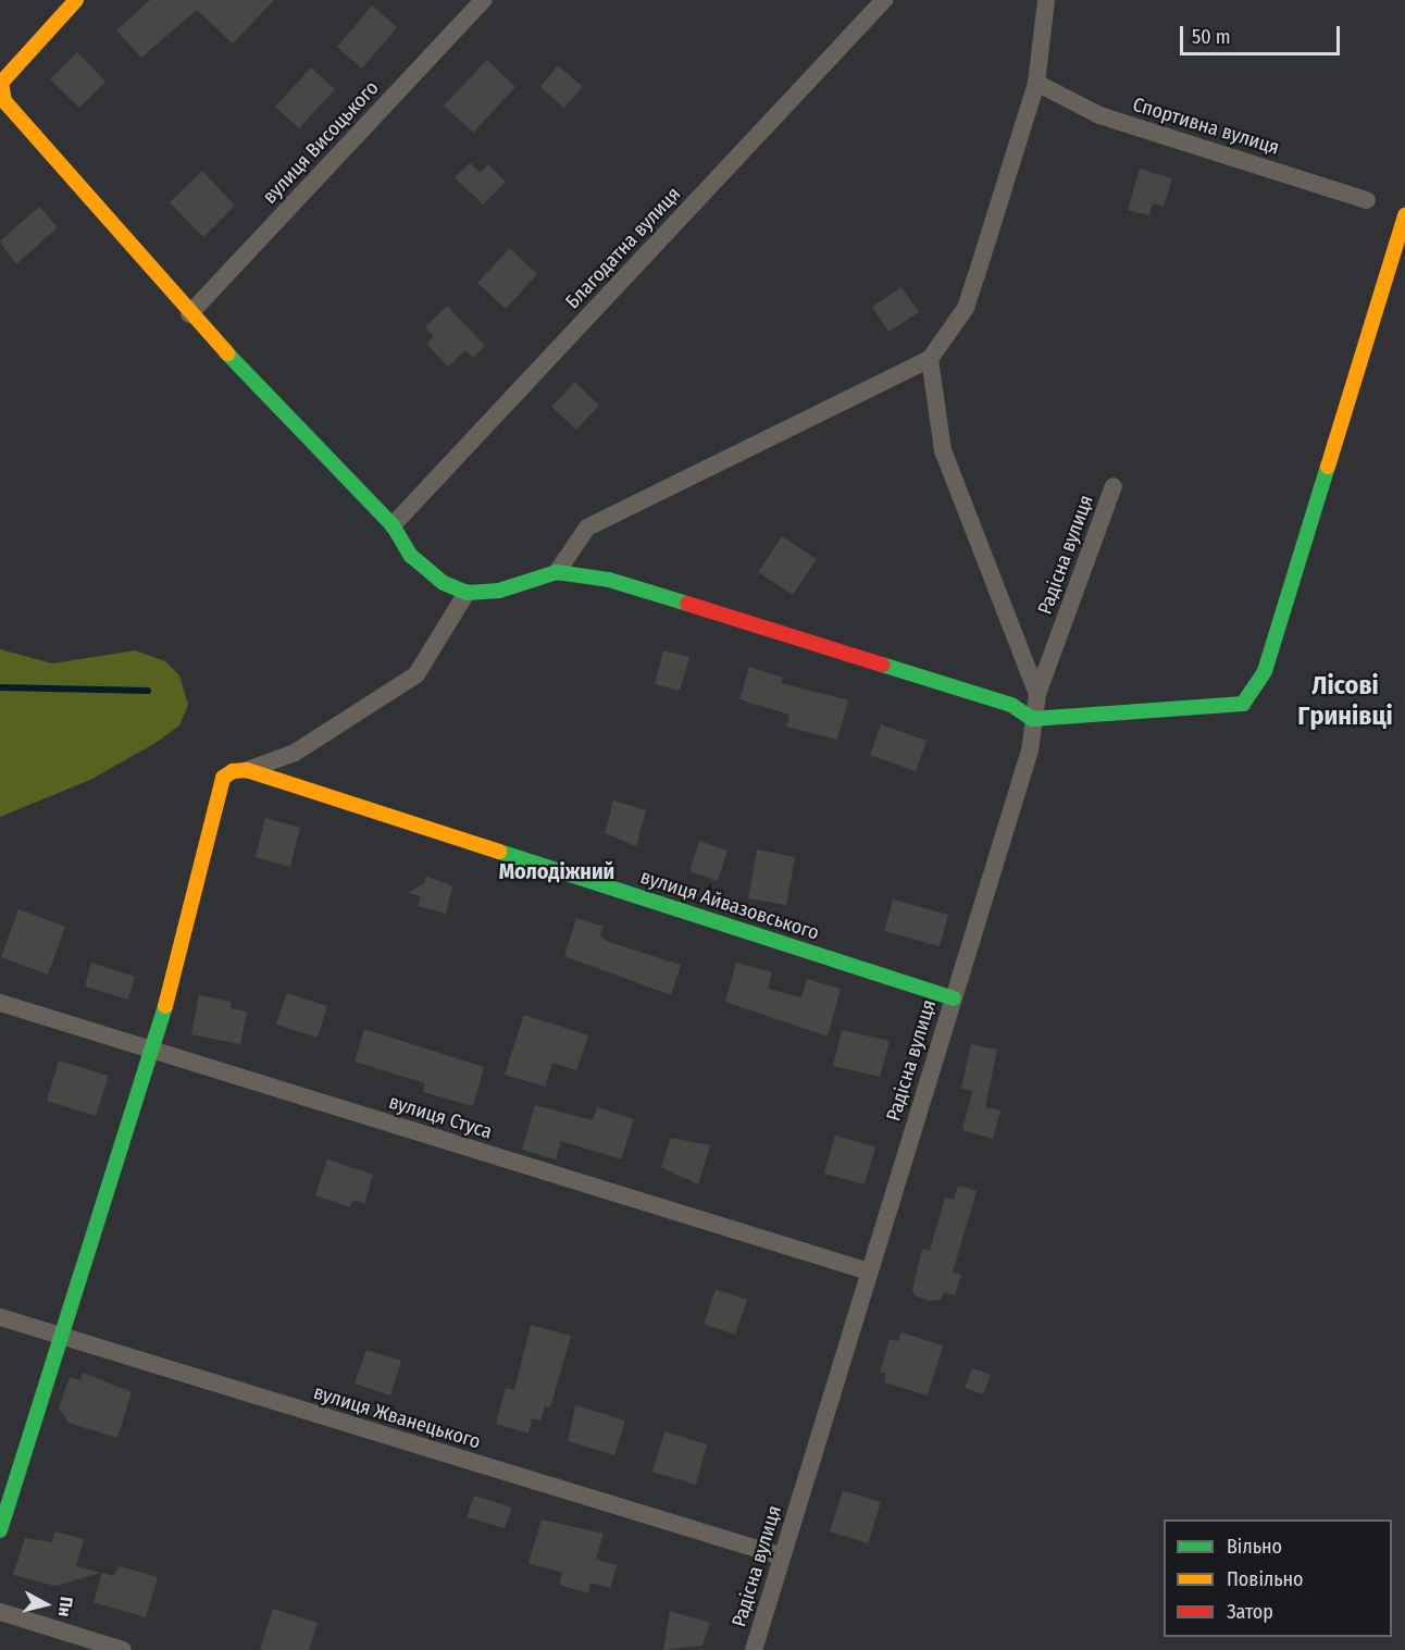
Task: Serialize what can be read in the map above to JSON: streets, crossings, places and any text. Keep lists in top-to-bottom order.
{
  "streets": {
    "street": [
      "Спортивна вулиця",
      "вулиця Висоцького",
      "Благодатна вулиця",
      "Радісна вулиця",
      "вулиця Айвазовського",
      "вулиця Стуса",
      "вулиця Жванецького"
    ]
  },
  "crossings": [
    ["Радісна вулиця", "вулиця Айвазовського"],
    ["Радісна вулиця", "вулиця Стуса"],
    ["Радісна вулиця", "вулиця Жванецького"]
  ],
  "districts": ["Лісові Гринівці", "Молодіжний"],
  "legend": ["Вільно", "Повільно", "Затор"],
  "scale_bar": "50 m",
  "north": "right"
}
